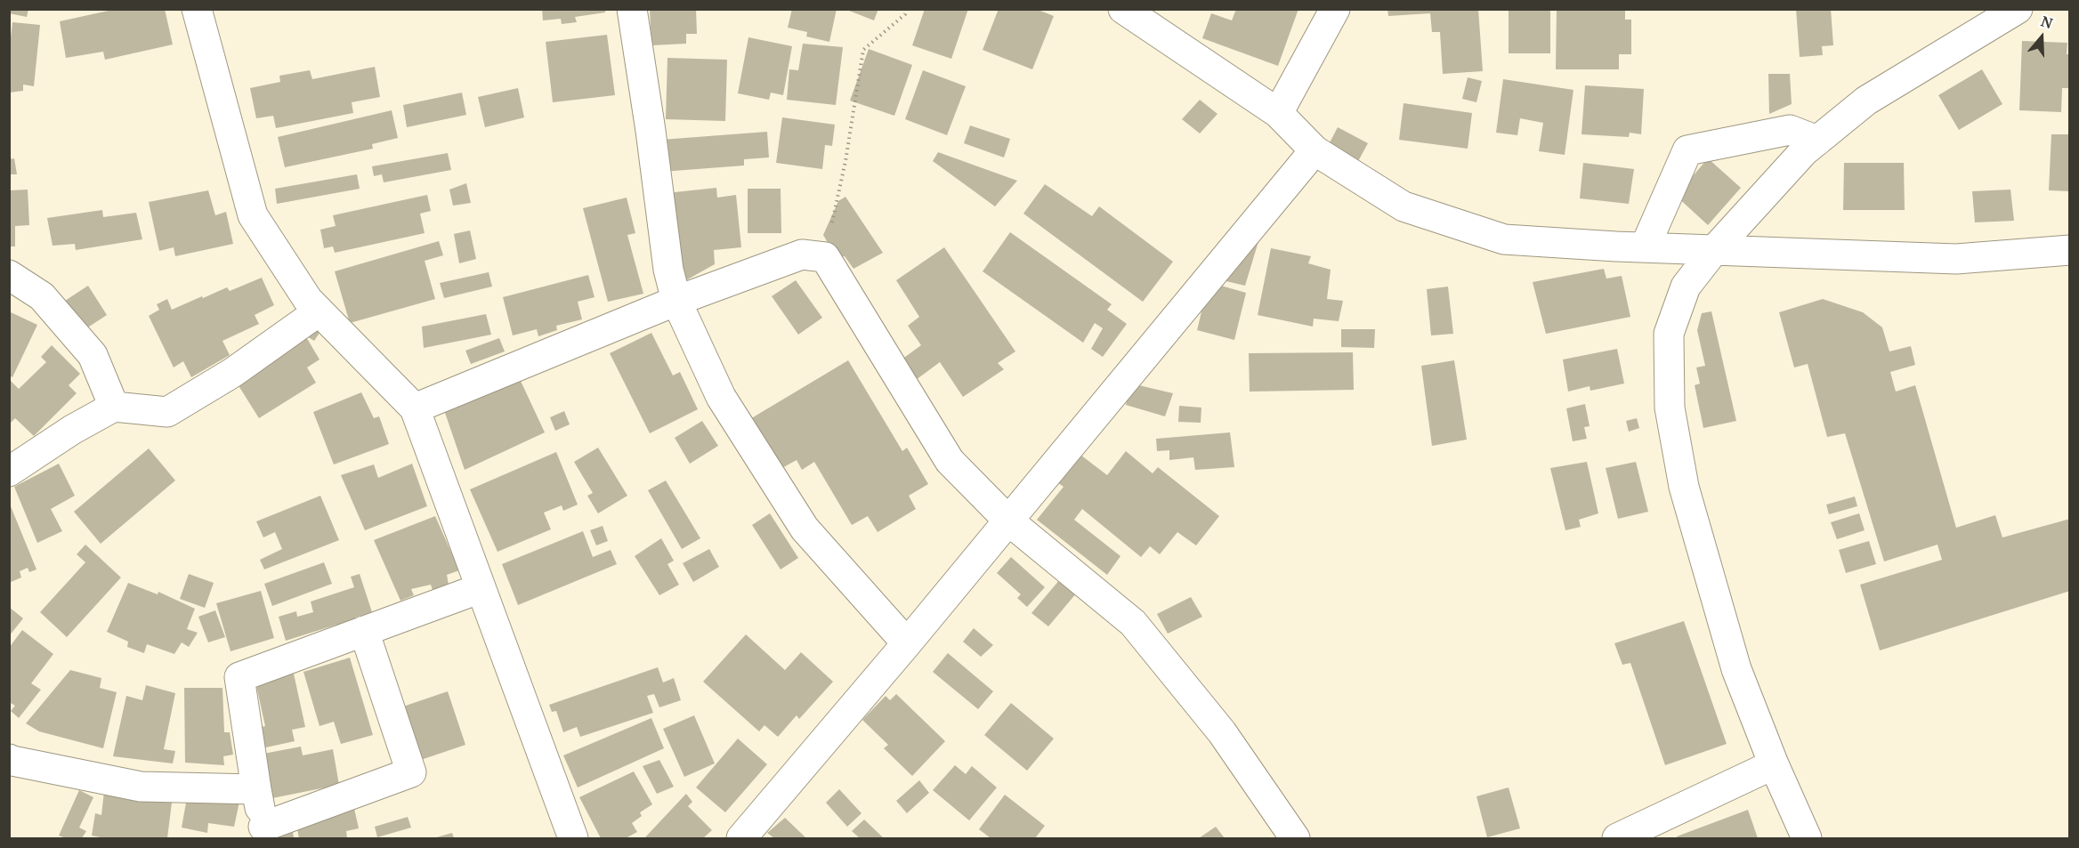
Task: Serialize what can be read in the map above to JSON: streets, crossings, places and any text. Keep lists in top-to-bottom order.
{
  "north": "top"
}
